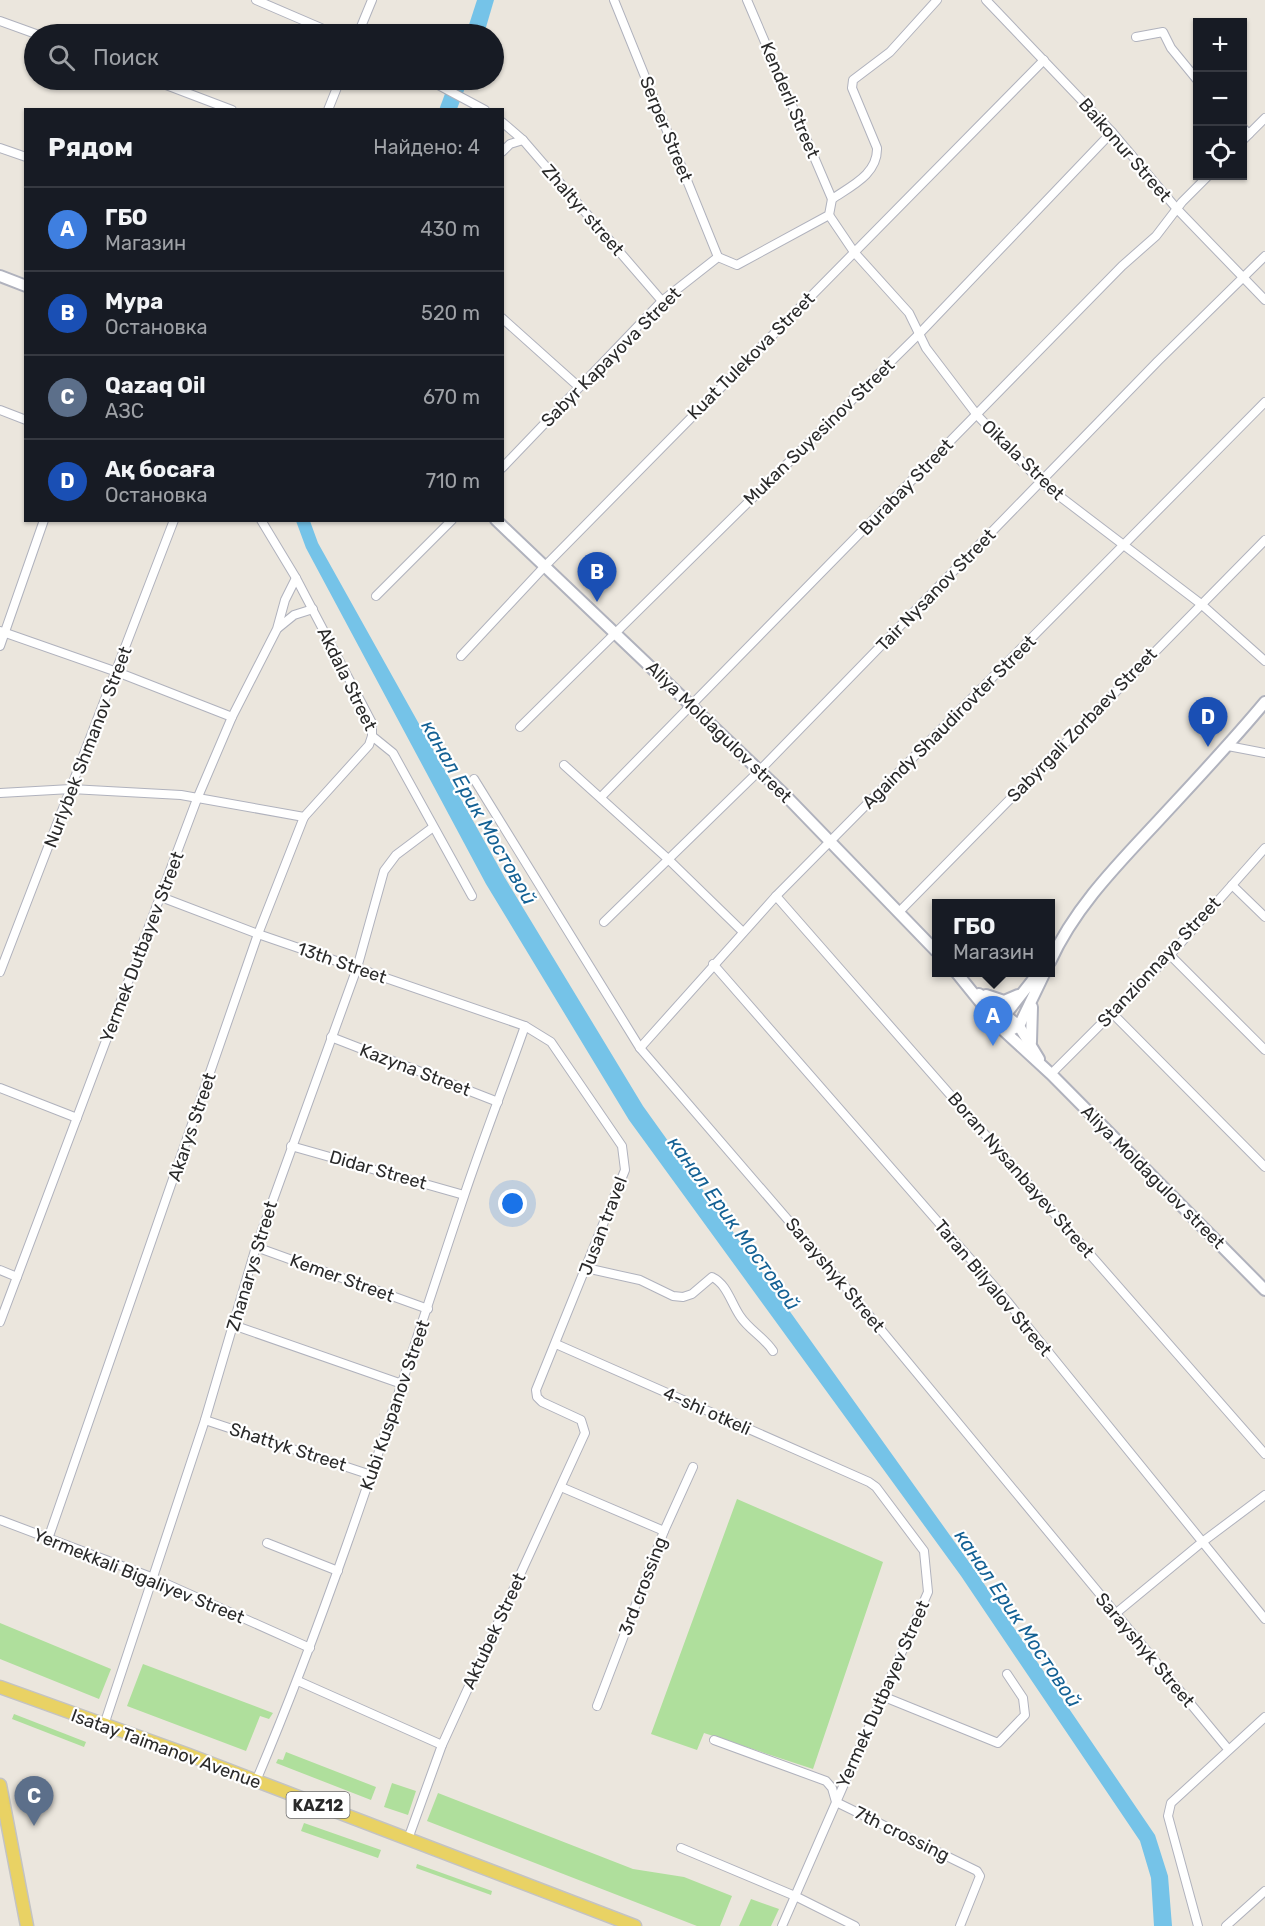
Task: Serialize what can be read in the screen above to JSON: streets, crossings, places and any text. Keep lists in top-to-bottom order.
{
  "streets": {
    "main road": ["Aliya Moldagulov street", "Isatay Taimanov Avenue", "KAZ12"],
    "street": [
      "Kenderli Street",
      "Serper Street",
      "Baikonur Street",
      "Zhaltyr street",
      "Kuat Tulekova Street",
      "Sabyr Kapayova Street",
      "Mukan Suyesinov Street",
      "Oikala Street",
      "Burabay Street",
      "Tair Nysanov Street",
      "Akdala Street",
      "Againdy Shaudirovter Street",
      "Sabyrgali Zorbaev Street",
      "Nurlybek Shmanov Street",
      "Yermek Dutbayev Street",
      "Stanzionnaya Street",
      "13th Street",
      "Kazyna Street",
      "Akarys Street",
      "Didar Street",
      "Boran Nysanbayev Street",
      "Jusan travel",
      "Zhanarys Street",
      "Sarayshyk Street",
      "Kemer Street",
      "Taran Bilyalov Street",
      "Kubi Kuspanov Street",
      "4-shi otkeli",
      "Shattyk Street",
      "Yermekkali Bigaliyev Street",
      "3rd crossing",
      "Aktubek Street",
      "7th crossing"
    ]
  },
  "crossings": [
    ["Serper Street", "Sabyr Kapayova Street"],
    ["Baikonur Street", "Kuat Tulekova Street"],
    ["Baikonur Street", "Mukan Suyesinov Street"],
    ["Baikonur Street", "Burabay Street"],
    ["Baikonur Street", "Tair Nysanov Street"],
    ["Zhaltyr street", "Sabyr Kapayova Street"],
    ["Kuat Tulekova Street", "Oikala Street"],
    ["Kuat Tulekova Street", "Aliya Moldagulov street"],
    ["Mukan Suyesinov Street", "Oikala Street"],
    ["Mukan Suyesinov Street", "Aliya Moldagulov street"],
    ["Oikala Street", "Burabay Street"],
    ["Oikala Street", "Tair Nysanov Street"],
    ["Oikala Street", "Againdy Shaudirovter Street"],
    ["Oikala Street", "Sabyrgali Zorbaev Street"],
    ["Burabay Street", "Aliya Moldagulov street"],
    ["Tair Nysanov Street", "Aliya Moldagulov street"],
    ["Akdala Street", "Yermek Dutbayev Street"],
    ["Akdala Street", "Akarys Street"],
    ["Akdala Street", "Zhanarys Street"],
    ["Againdy Shaudirovter Street", "Aliya Moldagulov street"],
    ["Againdy Shaudirovter Street", "Boran Nysanbayev Street"],
    ["Againdy Shaudirovter Street", "Sarayshyk Street"],
    ["Againdy Shaudirovter Street", "Taran Bilyalov Street"],
    ["Sabyrgali Zorbaev Street", "Aliya Moldagulov street"],
    ["Aliya Moldagulov street", "Stanzionnaya Street"],
    ["Yermek Dutbayev Street", "13th Street"],
    ["Yermek Dutbayev Street", "4-shi otkeli"],
    ["Yermek Dutbayev Street", "7th crossing"],
    ["13th Street", "Akarys Street"],
    ["13th Street", "Jusan travel"],
    ["13th Street", "Zhanarys Street"],
    ["13th Street", "Kubi Kuspanov Street"],
    ["Kazyna Street", "Zhanarys Street"],
    ["Kazyna Street", "Kubi Kuspanov Street"],
    ["Akarys Street", "Yermekkali Bigaliyev Street"],
    ["Didar Street", "Zhanarys Street"],
    ["Didar Street", "Kubi Kuspanov Street"],
    ["Jusan travel", "Kubi Kuspanov Street"],
    ["Jusan travel", "4-shi otkeli"],
    ["Jusan travel", "Aktubek Street"],
    ["Zhanarys Street", "Kemer Street"],
    ["Zhanarys Street", "Shattyk Street"],
    ["Zhanarys Street", "Yermekkali Bigaliyev Street"],
    ["Zhanarys Street", "Isatay Taimanov Avenue"],
    ["Kemer Street", "Kubi Kuspanov Street"],
    ["Kubi Kuspanov Street", "Shattyk Street"],
    ["Kubi Kuspanov Street", "Yermekkali Bigaliyev Street"],
    ["Kubi Kuspanov Street", "Isatay Taimanov Avenue"],
    ["Aktubek Street", "Isatay Taimanov Avenue"]
  ],
  "water": ["канал Ерик Мостовой"],
  "page": {
    "map_buttons": ["+", "−"],
    "search": "Поиск",
    "heading": ["Рядом", "Найдено: 4"],
    "list": [
      {
        "mark": "A",
        "name": "ГБО",
        "note": "Магазин",
        "value": "430 m"
      },
      {
        "mark": "B",
        "name": "Мура",
        "note": "Остановка",
        "value": "520 m"
      },
      {
        "mark": "C",
        "name": "Qazaq Oil",
        "note": "АЗС",
        "value": "670 m"
      },
      {
        "mark": "D",
        "name": "Ақ босаға",
        "note": "Остановка",
        "value": "710 m"
      }
    ],
    "pins": [
      "B",
      "D",
      "A",
      "C"
    ],
    "popup": ["ГБО", "Магазин"]
  }
}
